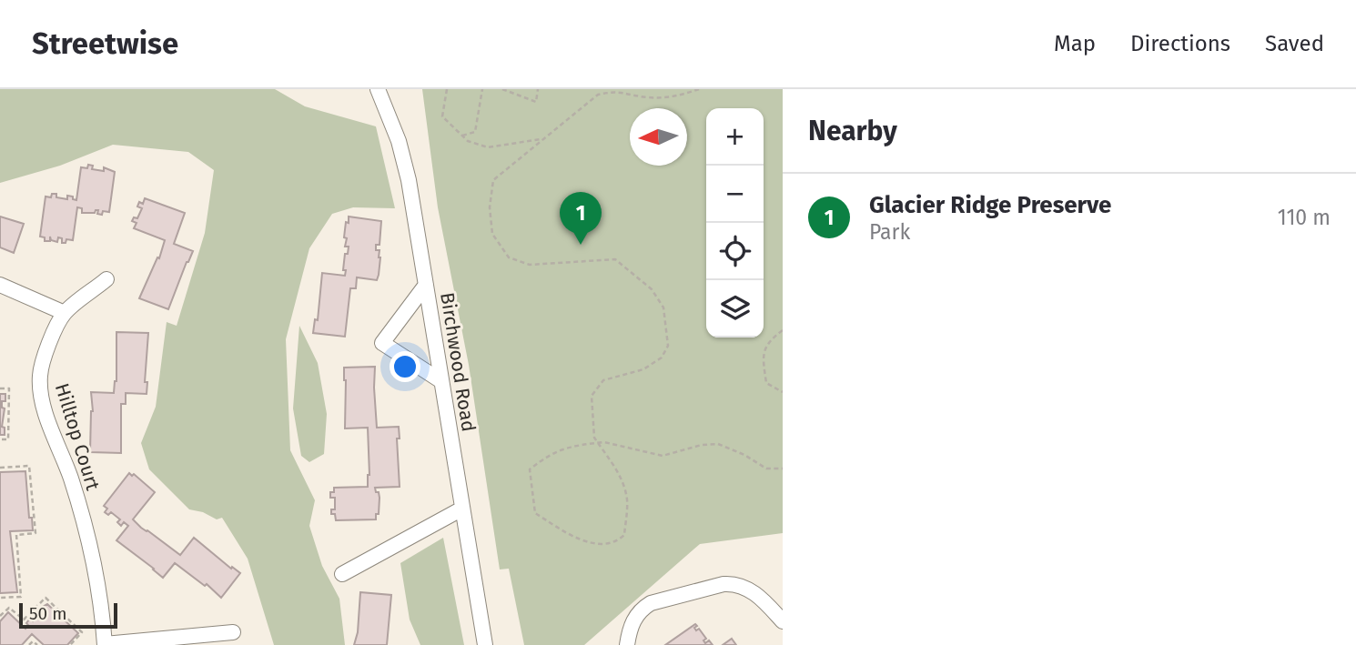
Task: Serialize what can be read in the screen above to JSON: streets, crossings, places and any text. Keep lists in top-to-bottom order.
{
  "streets": {
    "street": ["Birchwood Road", "Hilltop Court"]
  },
  "scale_bar": "50 m",
  "north": "left",
  "page": {
    "header": "Streetwise",
    "nav": ["Map", "Directions", "Saved"],
    "heading": "Nearby",
    "map_buttons": ["+", "−"],
    "list": [
      {
        "mark": "1",
        "name": "Glacier Ridge Preserve",
        "note": "Park",
        "value": "110 m"
      }
    ],
    "pins": "1",
    "scale": "50 m"
  }
}
